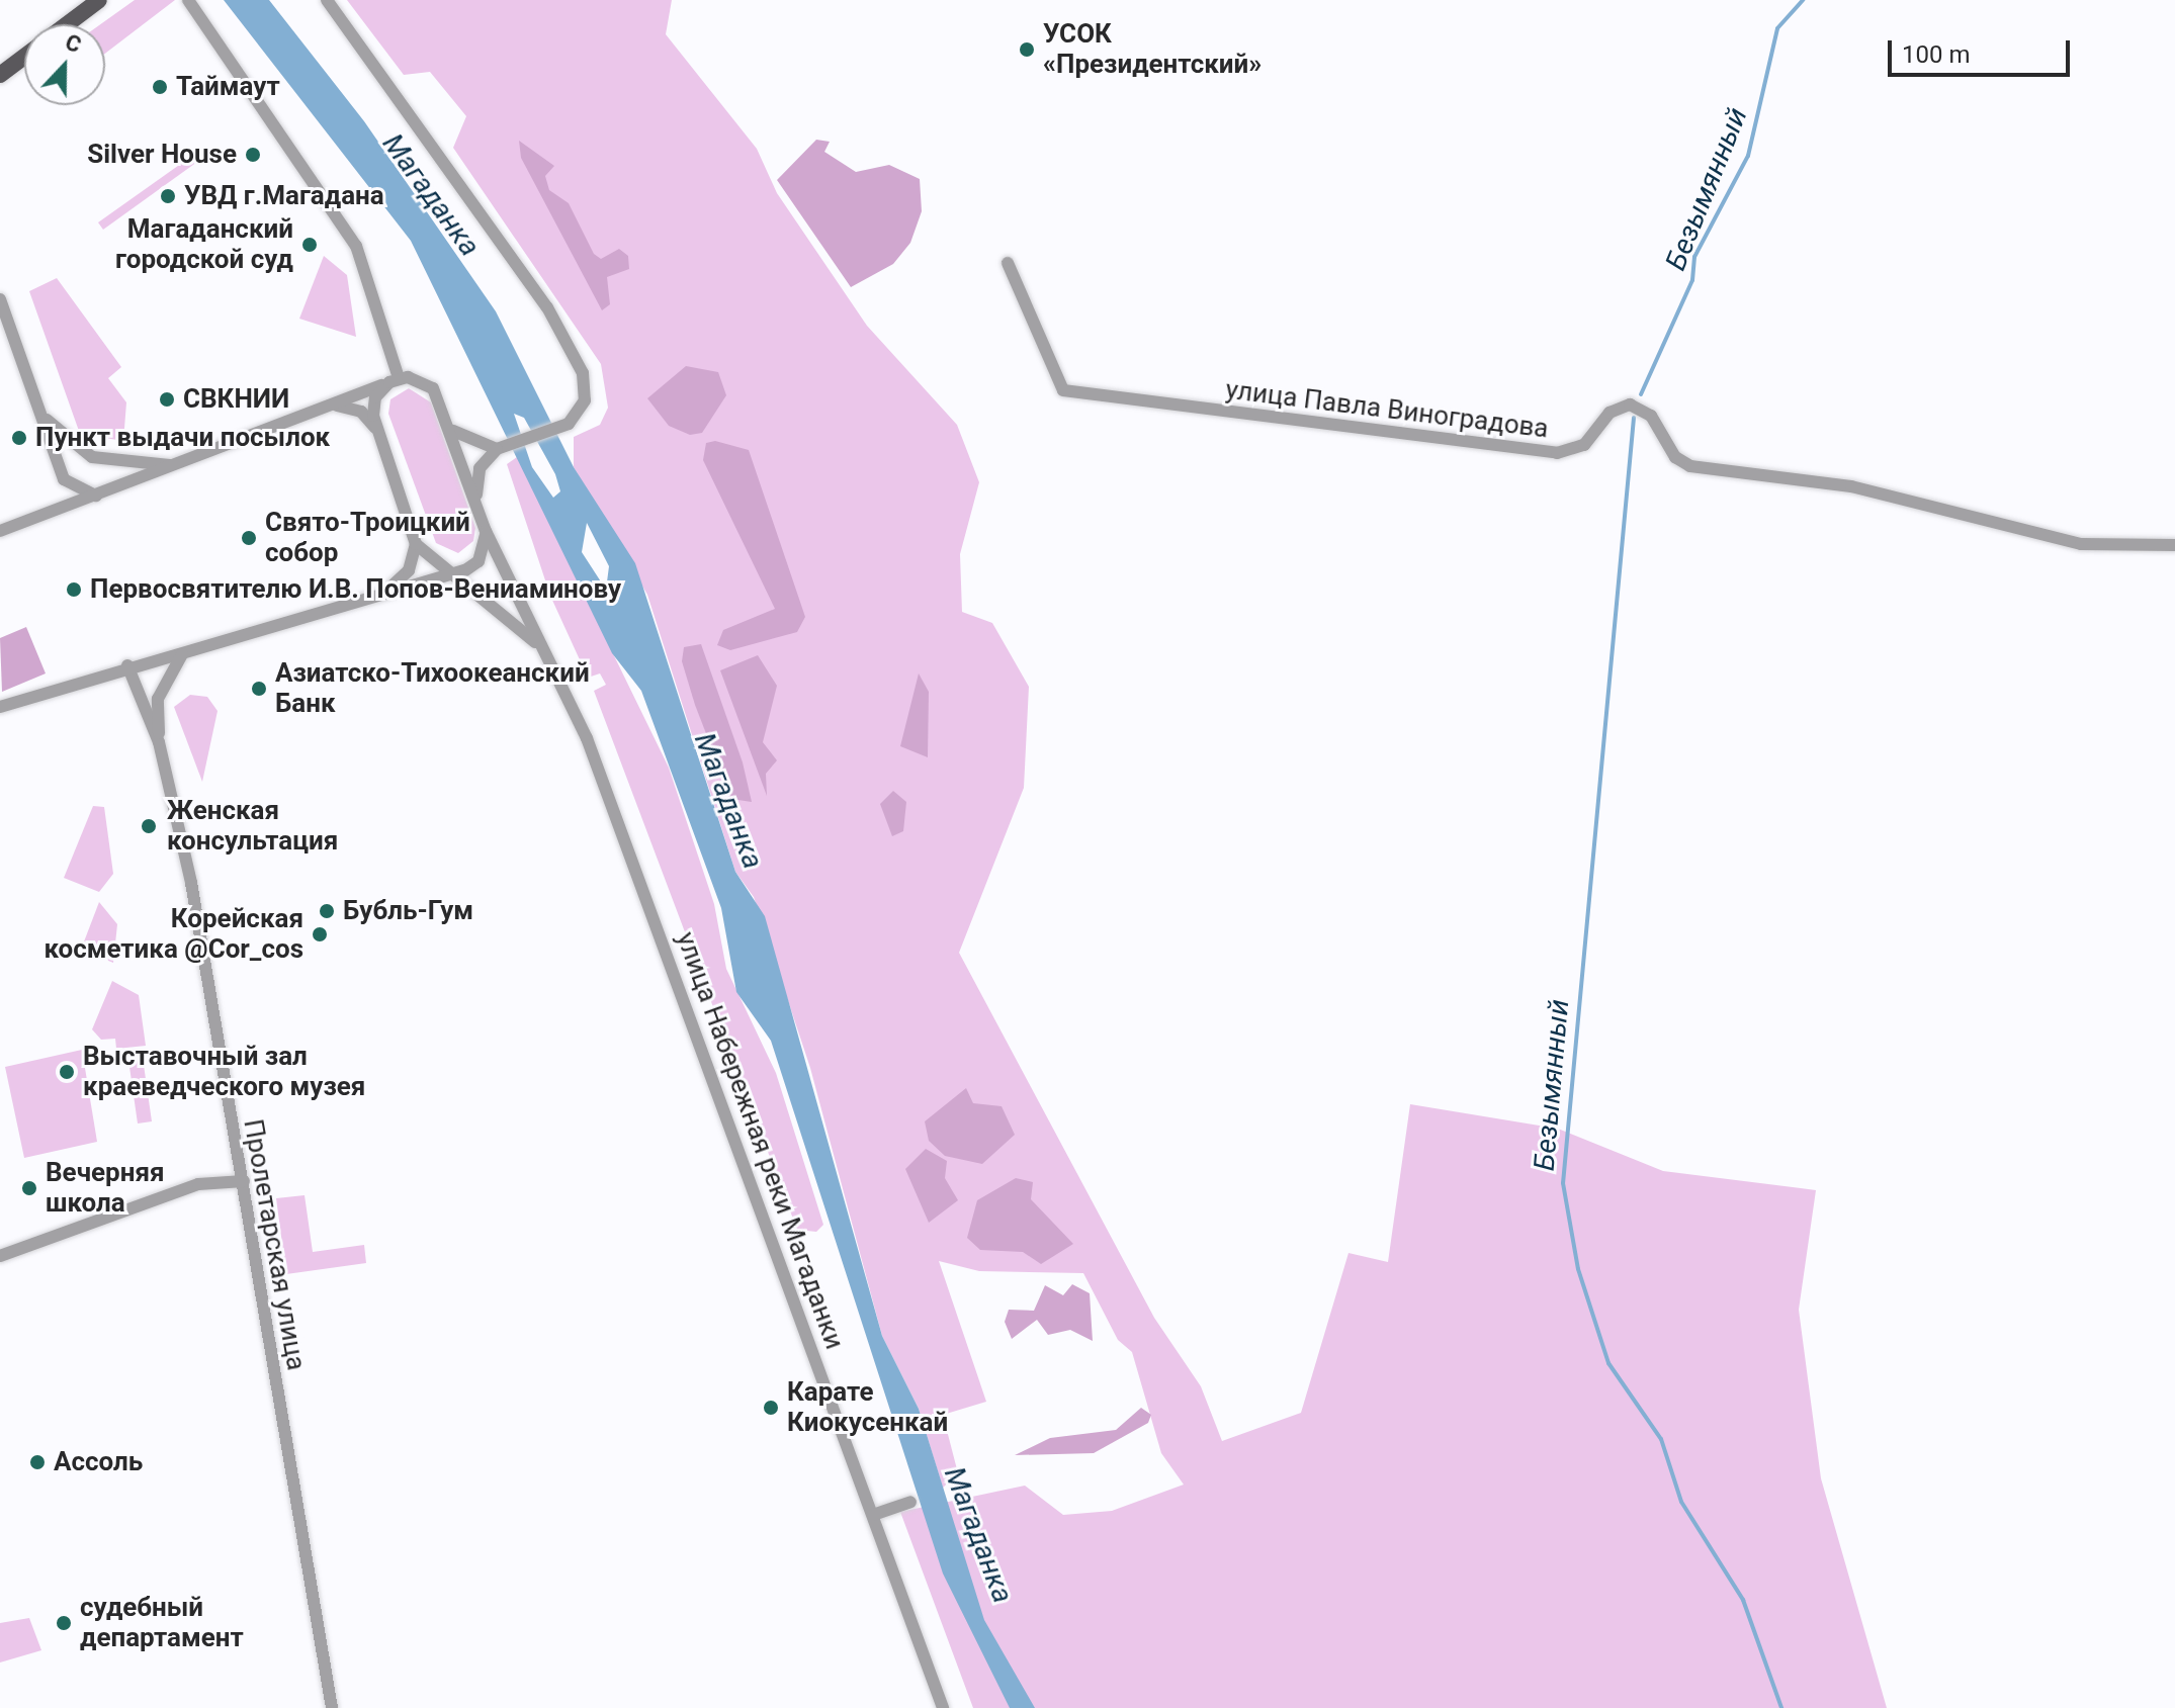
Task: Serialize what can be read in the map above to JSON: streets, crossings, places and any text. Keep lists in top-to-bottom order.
{
  "streets": {
    "street": ["улица Павла Виноградова", "улица Набережная реки Магаданки", "Пролетарская улица"]
  },
  "water": ["Безымянный", "Магаданка"],
  "places": [
    "УСОК «Президентский»",
    "Таймаут",
    "Silver House",
    "УВД г.Магадана",
    "Магаданский городской суд",
    "СВКНИИ",
    "Пункт выдачи посылок",
    "Свято-Троицкий собор",
    "Первосвятителю И.В. Попов-Вениаминову",
    "Азиатско-Тихоокеанский Банк",
    "Женская консультация",
    "Бубль-Гум",
    "Корейская косметика @Cor_cos",
    "Выставочный зал краеведческого музея",
    "Вечерняя школа",
    "Карате Киокусенкай",
    "Ассоль",
    "судебный департамент"
  ],
  "scale_bar": "100 m",
  "north": "top"
}
